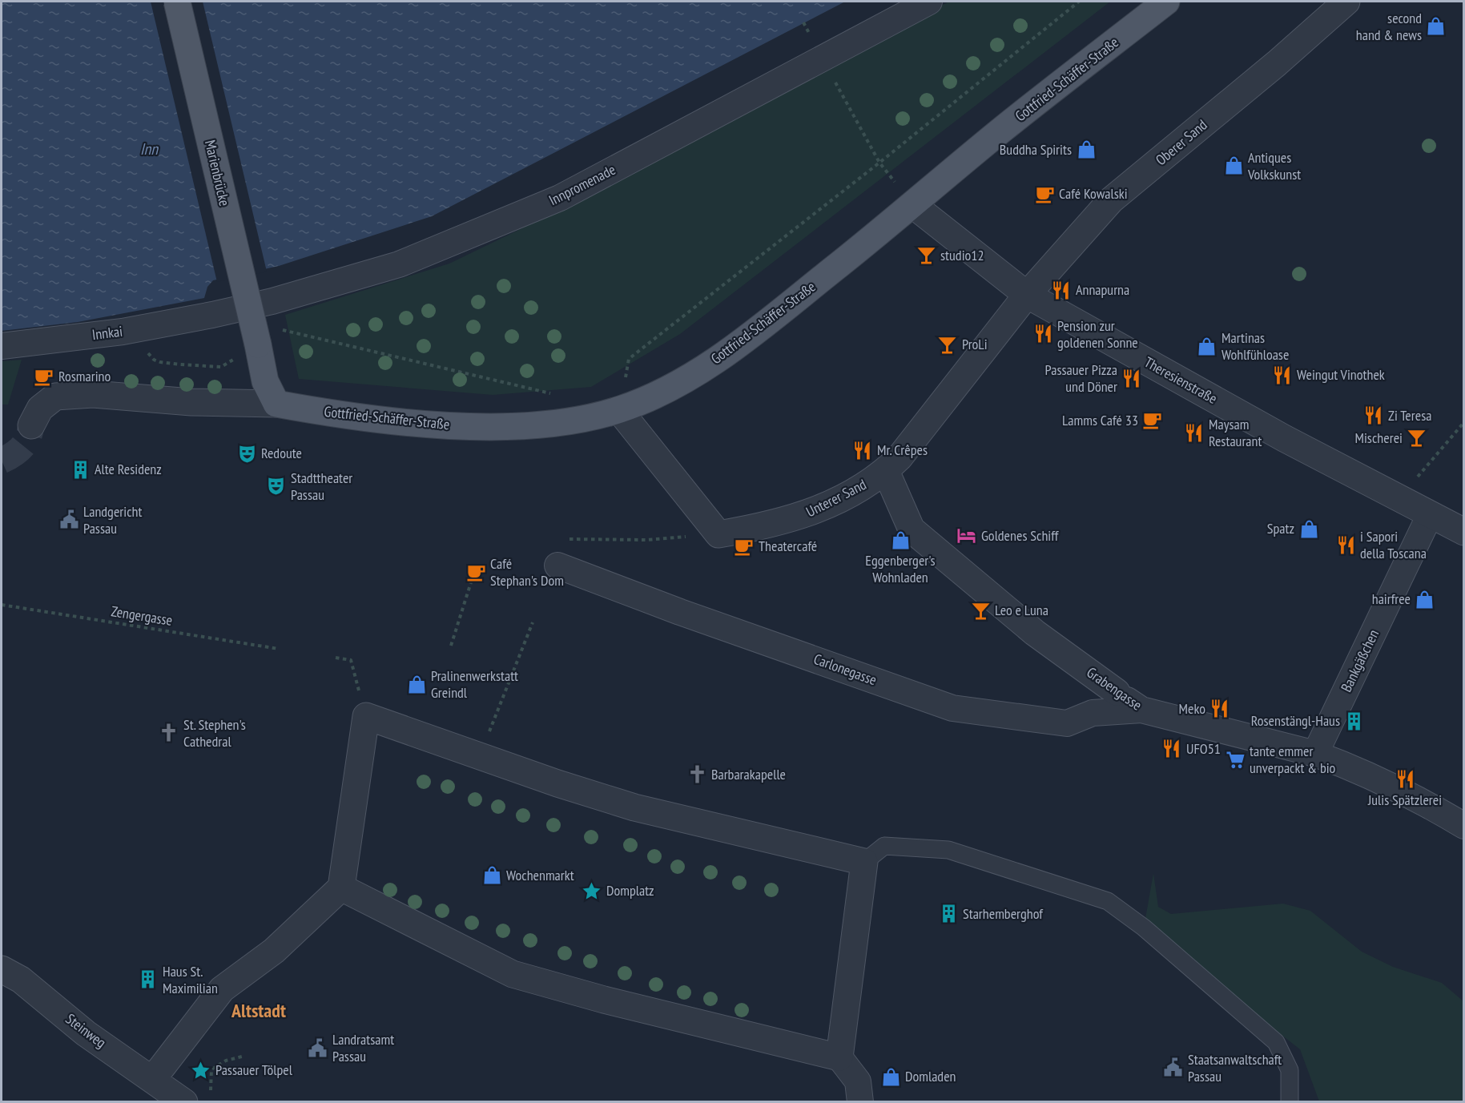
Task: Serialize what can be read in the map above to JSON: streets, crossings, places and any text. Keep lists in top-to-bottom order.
{
  "streets": {
    "main road": ["Gottfried-Schäffer-Straße", "Marienbrücke"],
    "street": [
      "Oberer Sand",
      "Innpromenade",
      "Innkai",
      "Theresienstraße",
      "Unterer Sand",
      "Bankgäßchen",
      "Carlonegasse",
      "Grabengasse",
      "Steinweg"
    ],
    "path": ["Zengergasse"]
  },
  "crossings": [
    ["Gottfried-Schäffer-Straße", "Theresienstraße"],
    ["Gottfried-Schäffer-Straße", "Unterer Sand"],
    ["Oberer Sand", "Theresienstraße"],
    ["Oberer Sand", "Unterer Sand"],
    ["Innpromenade", "Innkai"],
    ["Theresienstraße", "Unterer Sand"],
    ["Theresienstraße", "Bankgäßchen"],
    ["Unterer Sand", "Grabengasse"],
    ["Bankgäßchen", "Grabengasse"],
    ["Carlonegasse", "Grabengasse"]
  ],
  "districts": ["Altstadt"],
  "water": ["Inn"],
  "places": {
    "shop": [
      "second hand & news",
      "Buddha Spirits",
      "Antiques Volkskunst",
      "Martinas Wohlfühloase",
      "Spatz",
      "Eggenberger's Wohnladen",
      "hairfree",
      "Pralinenwerkstatt Greindl",
      "Wochenmarkt",
      "Domladen"
    ],
    "cafe": [
      "Café Kowalski",
      "Rosmarino",
      "Lamms Café 33",
      "Theatercafé",
      "Café Stephan's Dom"
    ],
    "bar": [
      "studio12",
      "ProLi",
      "Mischerei",
      "Leo e Luna"
    ],
    "restaurant": [
      "Annapurna",
      "Pension zur goldenen Sonne",
      "Weingut Vinothek",
      "Passauer Pizza und Döner",
      "Zi Teresa",
      "Maysam Restaurant",
      "Mr. Crêpes",
      "i Sapori della Toscana",
      "Meko",
      "UFO51",
      "Julis Spätzlerei"
    ],
    "theatre": ["Redoute", "Stadttheater Passau"],
    "building": [
      "Alte Residenz",
      "Rosenstängl-Haus",
      "Starhemberghof",
      "Haus St. Maximilian"
    ],
    "public building": ["Landgericht Passau", "Landratsamt Passau", "Staatsanwaltschaft Passau"],
    "hotel": ["Goldenes Schiff"],
    "church": ["St. Stephen's Cathedral", "Barbarakapelle"],
    "supermarket": ["tante emmer unverpackt & bio"],
    "place": ["Domplatz", "Passauer Tölpel"]
  }
}
